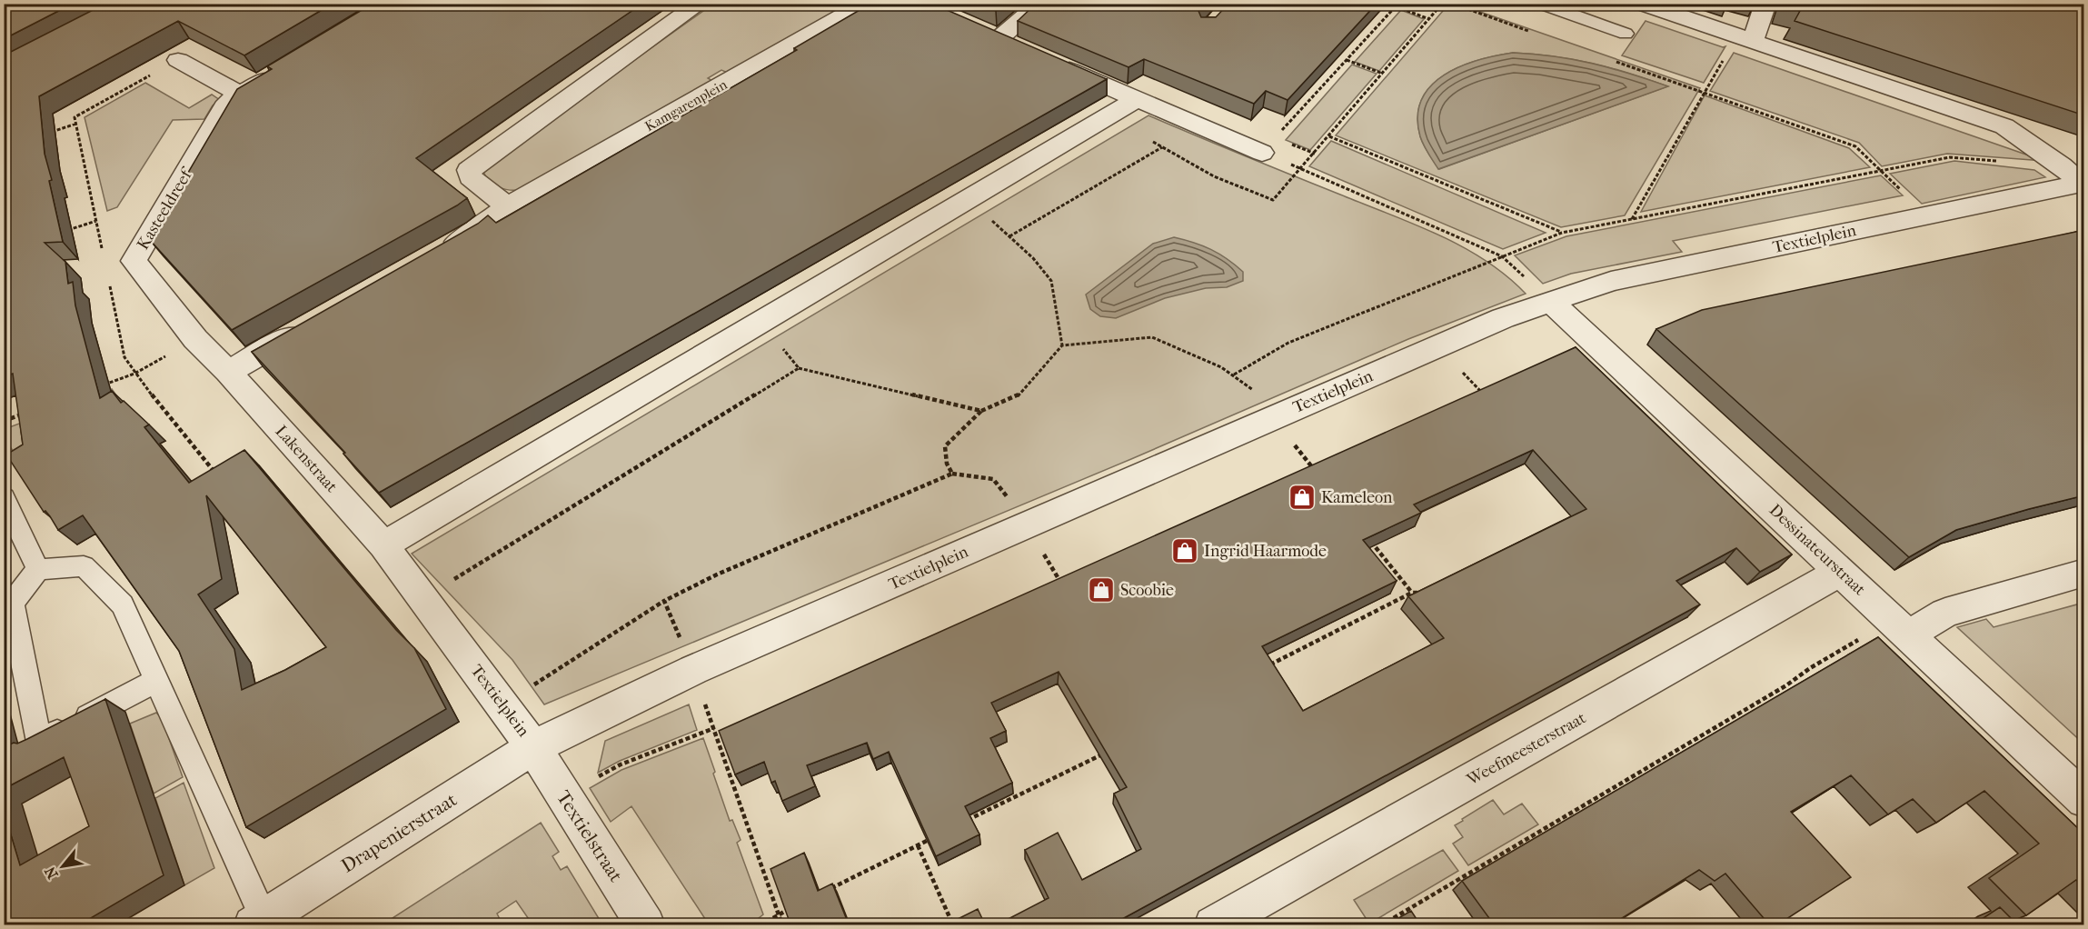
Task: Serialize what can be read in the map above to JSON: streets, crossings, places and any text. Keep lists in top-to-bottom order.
{
  "streets": {
    "street": [
      "Kamgarenplein",
      "Kasteeldreef",
      "Textielplein",
      "Lakenstraat",
      "Dessinateurstraat",
      "Weefmeesterstraat",
      "Drapenierstraat",
      "Textielstraat"
    ]
  },
  "crossings": [
    ["Kasteeldreef", "Lakenstraat"],
    ["Textielplein", "Lakenstraat"],
    ["Textielplein", "Dessinateurstraat"],
    ["Textielplein", "Drapenierstraat"],
    ["Textielplein", "Textielstraat"],
    ["Dessinateurstraat", "Weefmeesterstraat"],
    ["Drapenierstraat", "Textielstraat"]
  ],
  "places": {
    "shop": ["Kameleon", "Ingrid Haarmode", "Scoobie"]
  },
  "north": "bottom left"
}
